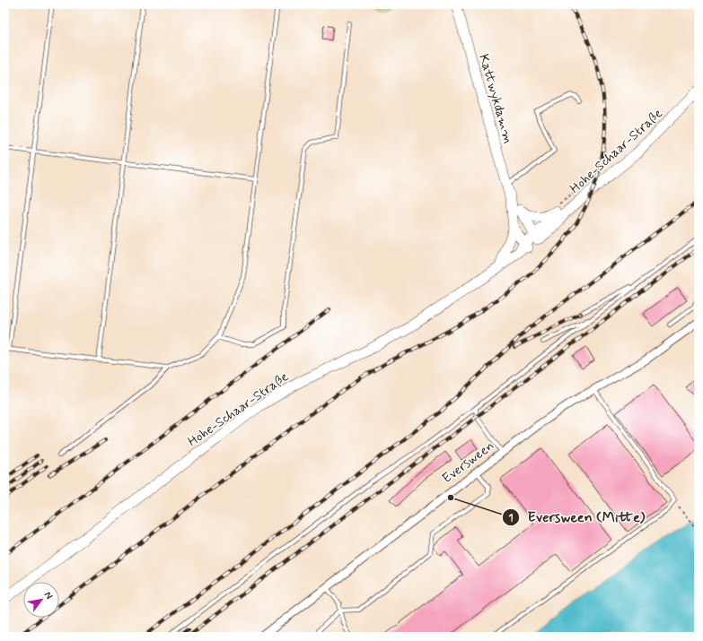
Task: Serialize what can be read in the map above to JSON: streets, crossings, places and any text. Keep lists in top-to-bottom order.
{
  "streets": {
    "main road": ["Kattwykdamm", "Hohe-Schaar-Straße"],
    "street": ["Eversween"]
  },
  "crossings": [
    ["Kattwykdamm", "Hohe-Schaar-Straße"]
  ],
  "places": ["Eversween (Mitte)"],
  "north": "top right"
}
